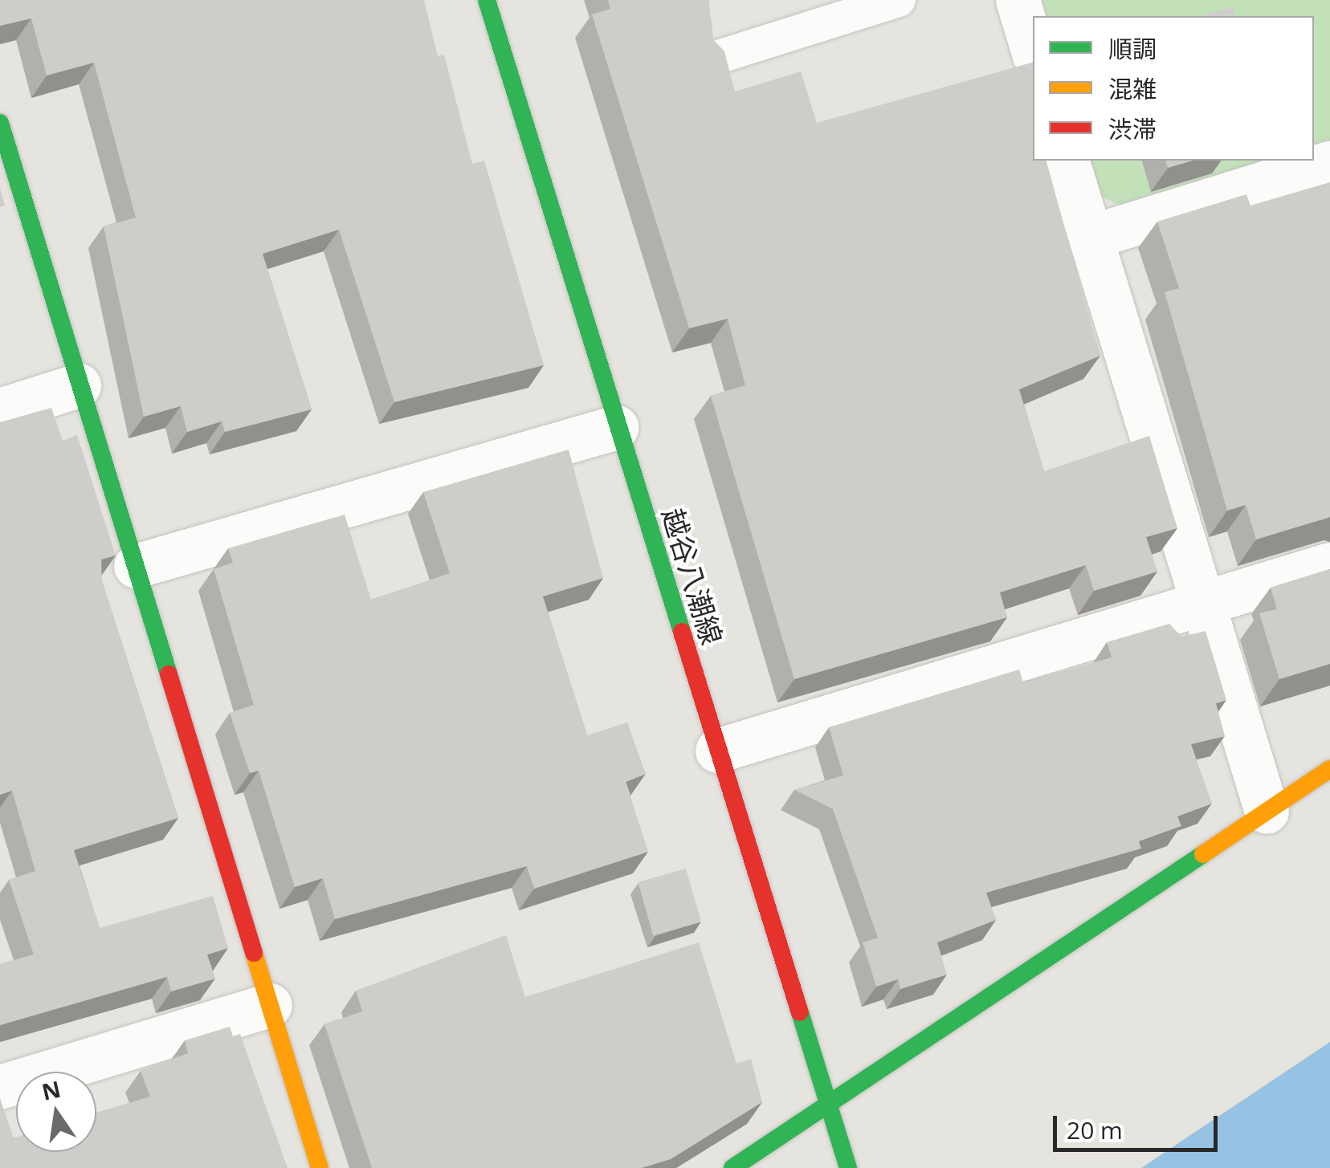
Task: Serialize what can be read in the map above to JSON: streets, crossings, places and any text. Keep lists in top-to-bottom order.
{
  "streets": {
    "street": ["越谷八潮線"]
  },
  "legend": ["順調", "混雑", "渋滞"],
  "scale_bar": "20 m",
  "north": "top"
}
